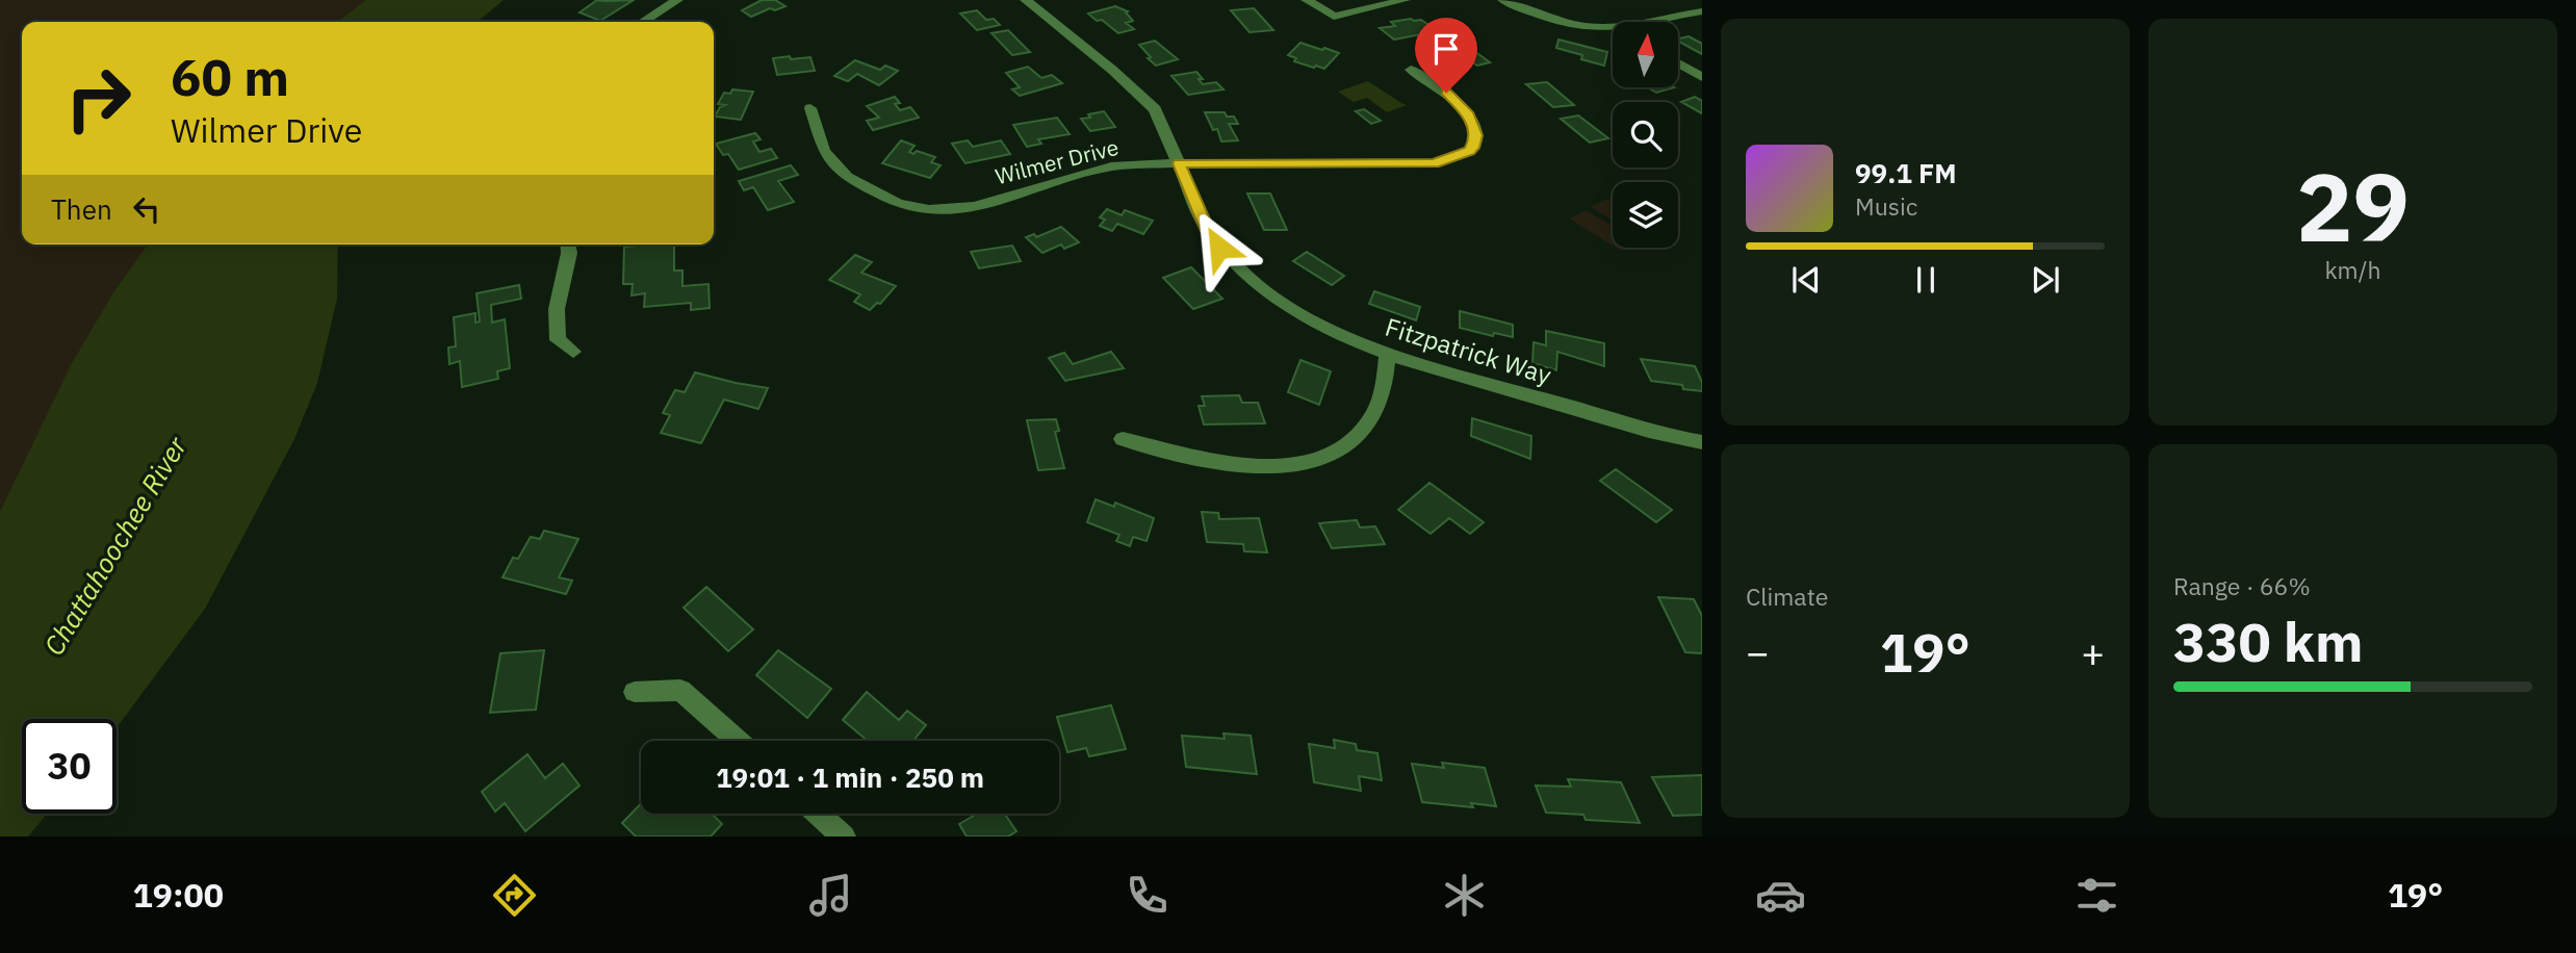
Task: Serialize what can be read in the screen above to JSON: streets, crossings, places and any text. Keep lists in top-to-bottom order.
{
  "streets": {
    "street": ["Wilmer Drive", "Fitzpatrick Way"]
  },
  "crossings": [
    ["Wilmer Drive", "Fitzpatrick Way"]
  ],
  "water": ["Chattahoochee River"],
  "north": "top",
  "page": {
    "tile": [
      ["29", "km/h"],
      "Climate",
      ["Range · 66%", "330 km"]
    ],
    "turn": ["60 m", "Wilmer Drive"],
    "song": ["99.1 FM", "Music"],
    "then": "Then",
    "heat": ["−", "19°", "+"],
    "limit": "30",
    "trip": "19:01 · 1 min · 250 m",
    "tabs": ["19:00", "19°"]
  }
}
